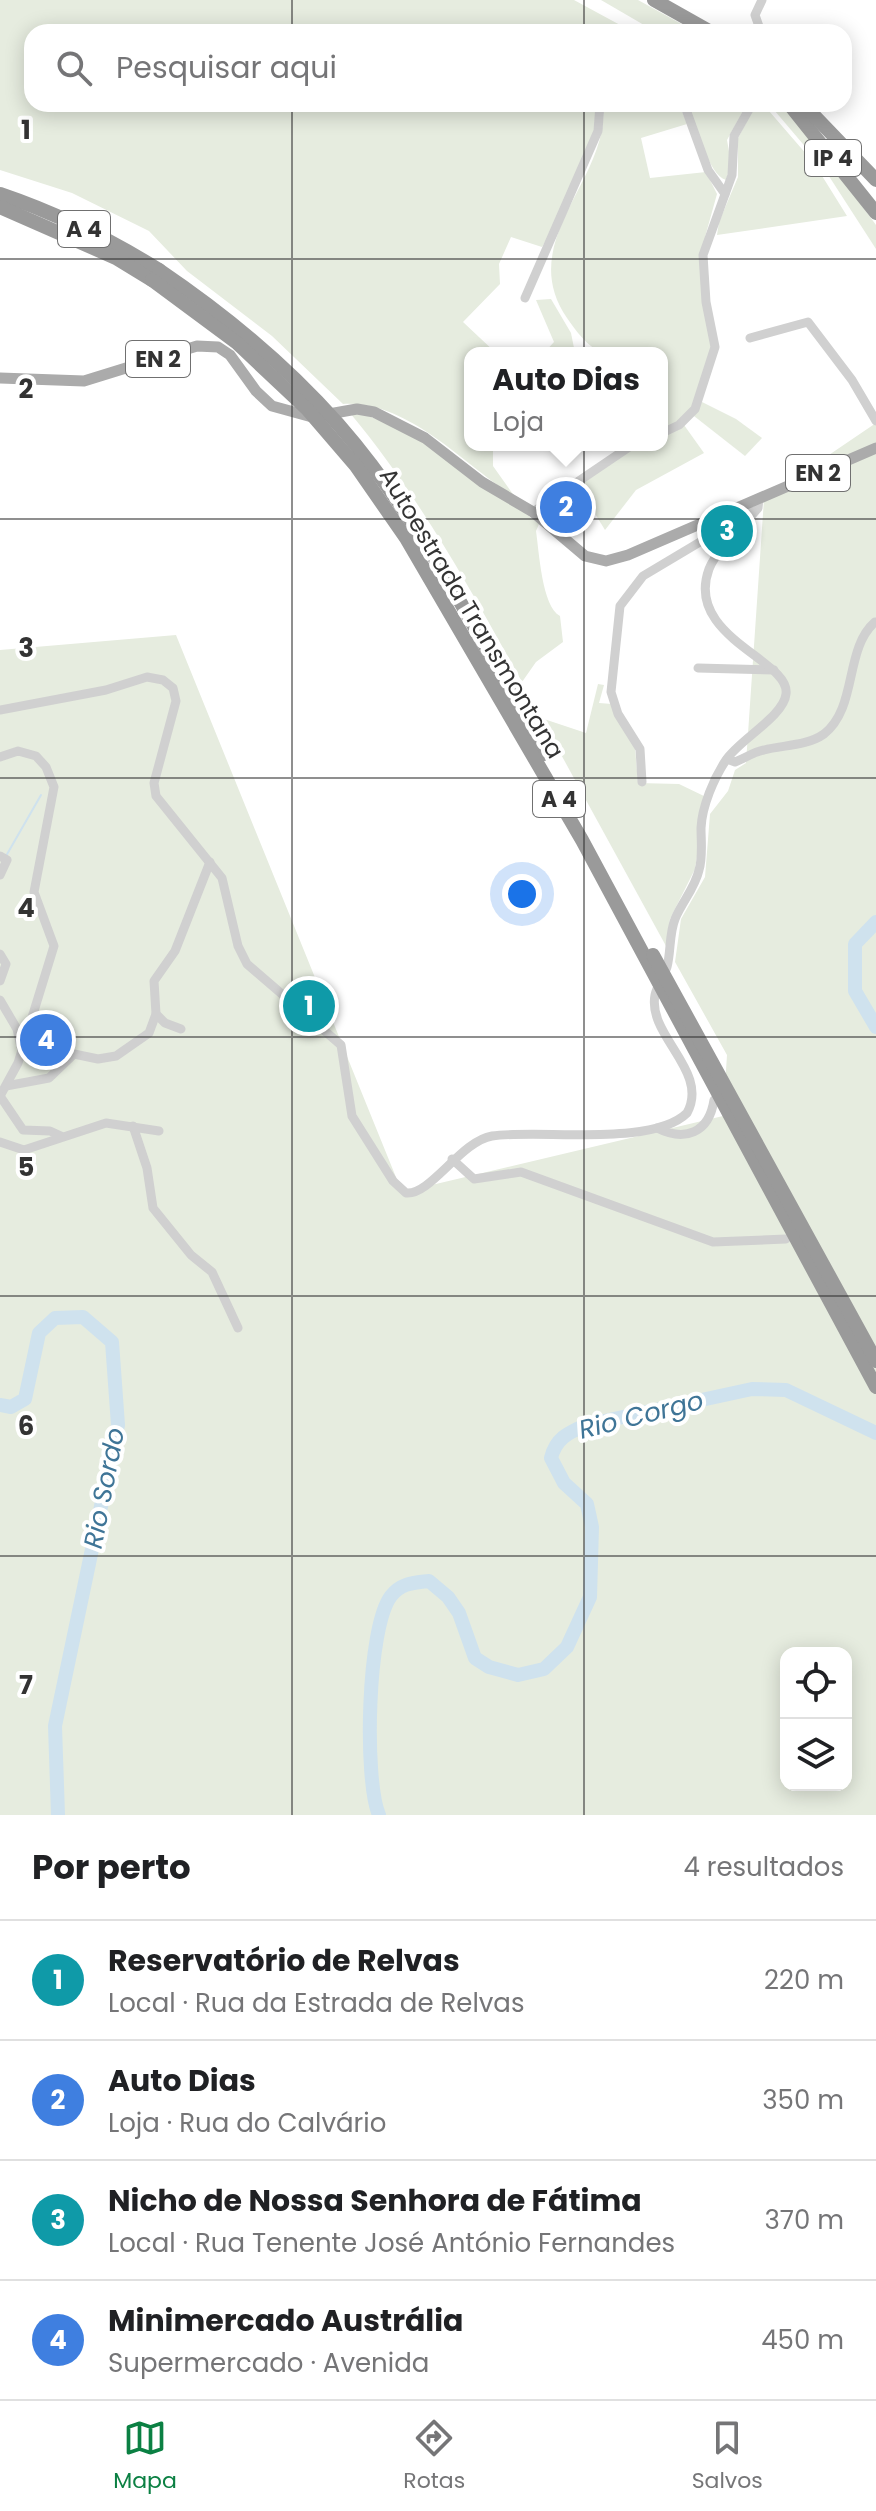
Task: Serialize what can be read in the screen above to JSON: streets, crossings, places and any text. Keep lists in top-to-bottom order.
{
  "streets": {
    "highway": ["IP 4", "A 4", "Autoestrada Transmontana"],
    "main road": ["EN 2"]
  },
  "water": ["Rio Corgo", "Rio Sordo"],
  "page": {
    "search": "Pesquisar aqui",
    "popup": ["Auto Dias", "Loja"],
    "pins": [
      "2",
      "3",
      "1",
      "4"
    ],
    "heading": ["Por perto", "4 resultados"],
    "list": [
      {
        "mark": "1",
        "name": "Reservatório de Relvas",
        "note": "Local · Rua da Estrada de Relvas",
        "value": "220 m"
      },
      {
        "mark": "2",
        "name": "Auto Dias",
        "note": "Loja · Rua do Calvário",
        "value": "350 m"
      },
      {
        "mark": "3",
        "name": "Nicho de Nossa Senhora de Fátima",
        "note": "Local · Rua Tenente José António Fernandes",
        "value": "370 m"
      },
      {
        "mark": "4",
        "name": "Minimercado Austrália",
        "note": "Supermercado · Avenida",
        "value": "450 m"
      }
    ],
    "nav": ["Mapa", "Rotas", "Salvos"]
  },
  "grid": {
    "rows": [
      "1",
      "2",
      "3",
      "4",
      "5",
      "6",
      "7"
    ]
  }
}
